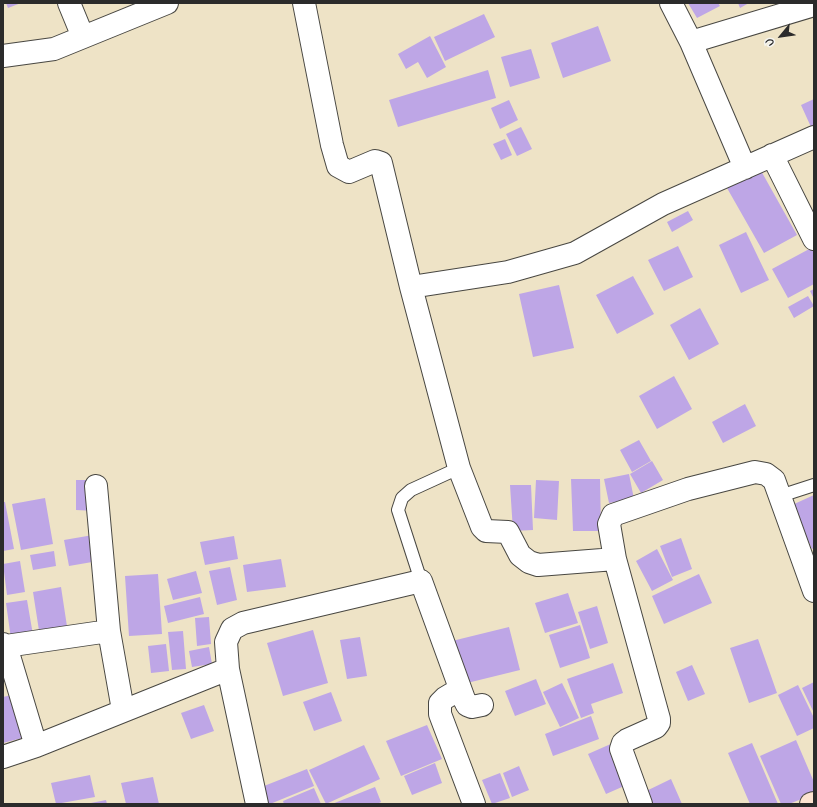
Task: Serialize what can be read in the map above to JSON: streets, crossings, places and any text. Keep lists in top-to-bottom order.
{
  "north": "bottom left"
}
